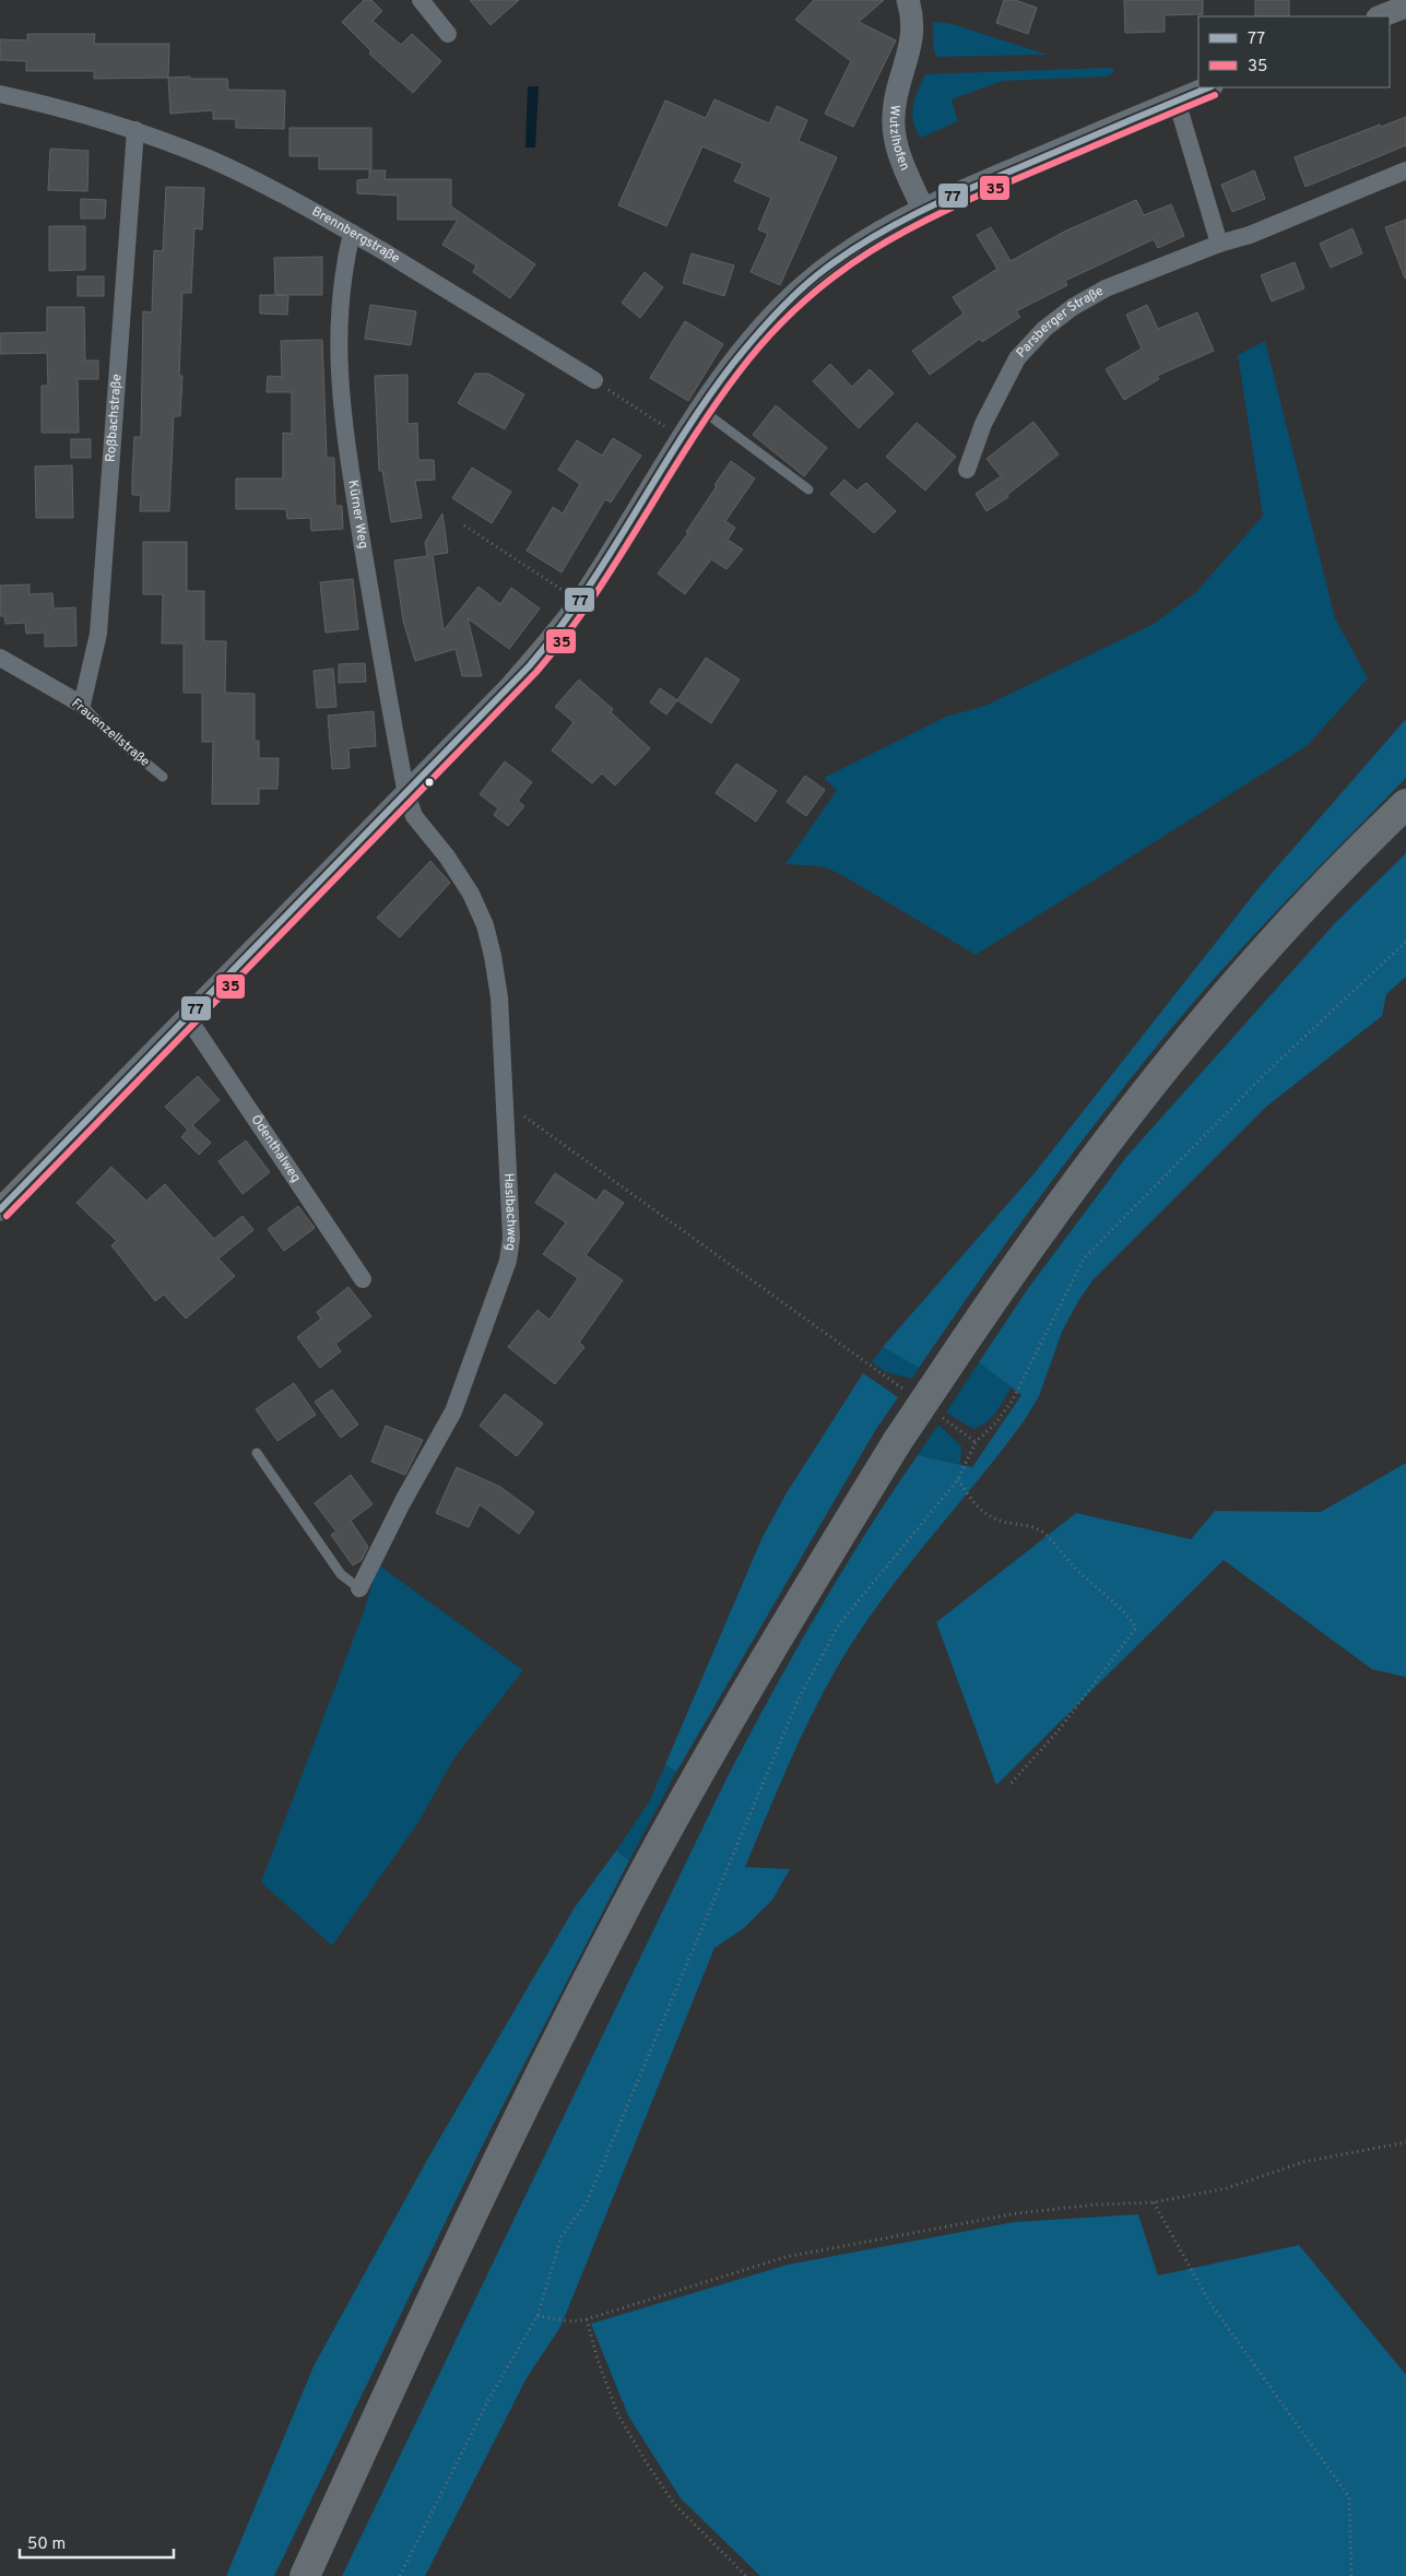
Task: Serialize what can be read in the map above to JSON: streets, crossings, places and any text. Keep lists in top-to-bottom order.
{
  "streets": {
    "street": [
      "Wutzlhofen",
      "Brennbergstraße",
      "Parsberger Straße",
      "Roßbachstraße",
      "Kürner Weg",
      "Frauenzellstraße",
      "Ödenthalweg",
      "Haslbachweg"
    ]
  },
  "crossings": [
    ["Brennbergstraße", "Roßbachstraße"],
    ["Brennbergstraße", "Kürner Weg"],
    ["Roßbachstraße", "Frauenzellstraße"],
    ["Kürner Weg", "Haslbachweg"]
  ],
  "lines": ["transit line 77", "transit line 35"],
  "legend": ["77", "35"],
  "scale_bar": "50 m"
}
